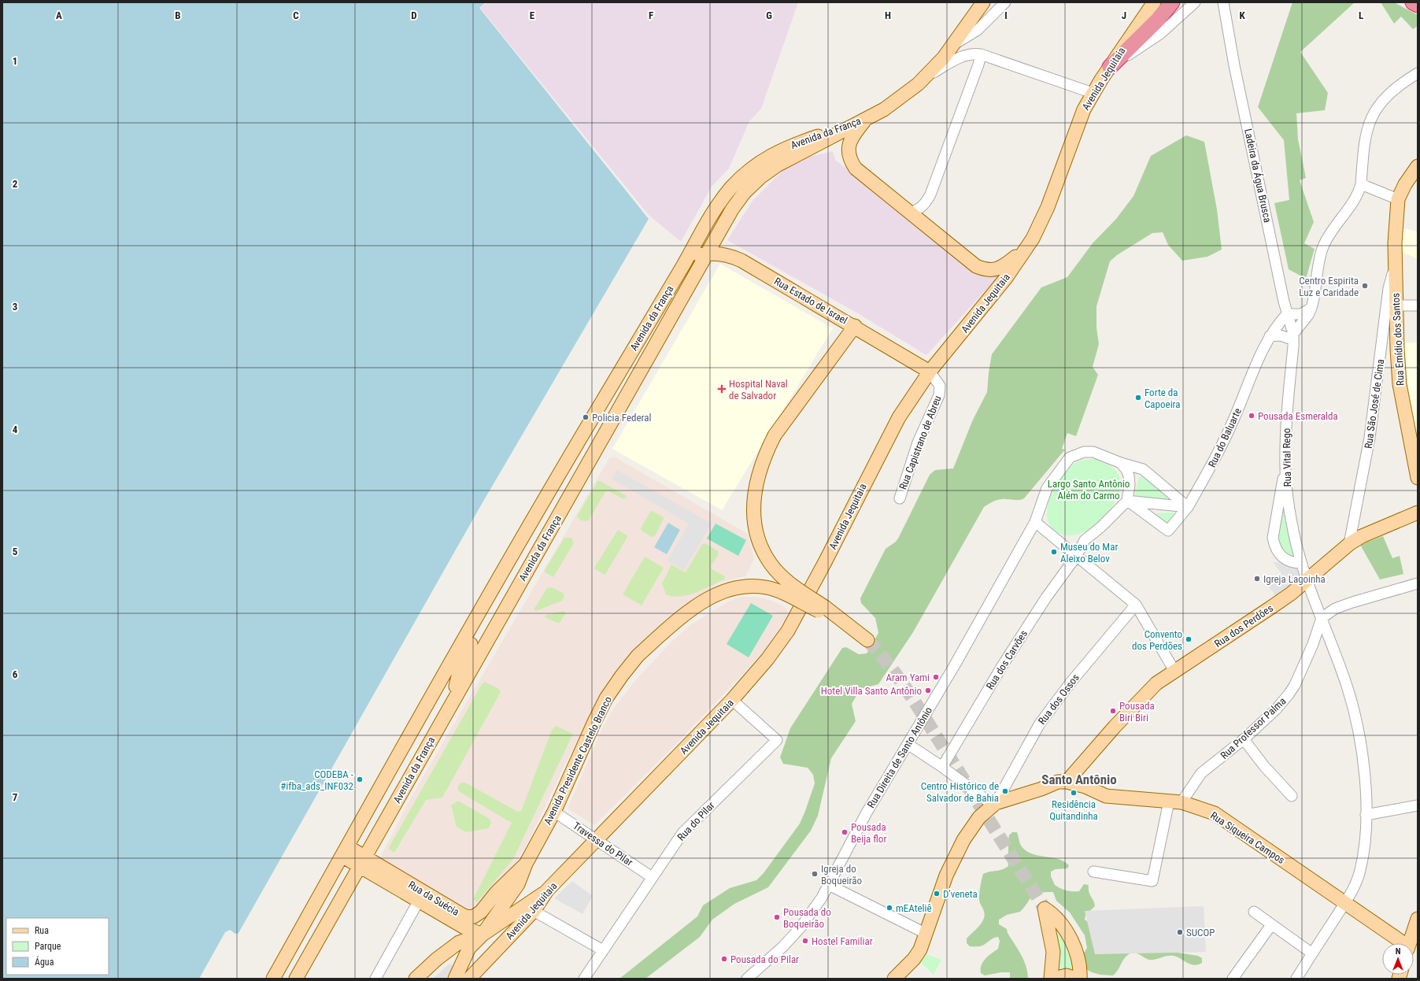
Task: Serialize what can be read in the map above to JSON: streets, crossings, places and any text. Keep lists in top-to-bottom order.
{
  "streets": {
    "main road": [
      "Avenida Jequitaia",
      "Avenida da França",
      "Rua Estado de Israel",
      "Rua Emídio dos Santos",
      "Rua dos Perdões",
      "Avenida Presidente Castelo Branco",
      "Rua Siqueira Campos",
      "Rua da Suécia"
    ],
    "street": [
      "Ladeira da Água Brusca",
      "Rua São José de Cima",
      "Rua do Baluarte",
      "Rua Capistrano de Abreu",
      "Rua Vital Rego",
      "Rua dos Carvões",
      "Rua dos Ossos",
      "Rua Professor Palma",
      "Rua Direita de Santo Antônio",
      "Rua do Pilar",
      "Travessa do Pilar"
    ]
  },
  "crossings": [
    ["Avenida Jequitaia", "Rua Estado de Israel"],
    ["Avenida Jequitaia", "Rua Capistrano de Abreu"],
    ["Avenida Jequitaia", "Rua do Pilar"],
    ["Avenida Jequitaia", "Travessa do Pilar"],
    ["Avenida da França", "Rua Estado de Israel"],
    ["Avenida da França", "Rua da Suécia"],
    ["Ladeira da Água Brusca", "Rua do Baluarte"],
    ["Ladeira da Água Brusca", "Rua Vital Rego"],
    ["Rua Estado de Israel", "Rua Capistrano de Abreu"],
    ["Rua Estado de Israel", "Avenida Presidente Castelo Branco"],
    ["Rua Emídio dos Santos", "Rua São José de Cima"],
    ["Rua São José de Cima", "Rua dos Perdões"],
    ["Rua Vital Rego", "Rua dos Perdões"],
    ["Rua Vital Rego", "Rua Professor Palma"],
    ["Rua Vital Rego", "Rua Siqueira Campos"],
    ["Rua dos Perdões", "Rua Siqueira Campos"],
    ["Rua Professor Palma", "Rua Siqueira Campos"],
    ["Avenida Presidente Castelo Branco", "Travessa do Pilar"],
    ["Avenida Presidente Castelo Branco", "Rua da Suécia"],
    ["Rua do Pilar", "Travessa do Pilar"]
  ],
  "districts": ["Santo Antônio"],
  "parks": ["Largo Santo Antônio Além do Carmo"],
  "places": {
    "other": [
      "Centro Espirita Luz e Caridade",
      "Forte da Capoeira",
      "Pousada Esmeralda",
      "Policia Federal",
      "Museu do Mar Aleixo Belov",
      "Igreja Lagoinha",
      "Convento dos Perdões",
      "Aram Yami",
      "Hotel Villa Santo Antônio",
      "Pousada Biri Biri",
      "CODEBA - #ifba_ads_INF032",
      "Centro Histórico de Salvador de Bahia",
      "Residência Quitandinha",
      "Pousada Beija flor",
      "Igreja do Boqueirão",
      "D'veneta",
      "mEAteliê",
      "Pousada do Boqueirão",
      "SUCOP",
      "Hostel Familiar",
      "Pousada do Pilar"
    ],
    "health": ["Hospital Naval de Salvador"]
  },
  "legend": ["Rua", "Parque", "Água"],
  "north": "top",
  "grid": {
    "columns": [
      "A",
      "B",
      "C",
      "D",
      "E",
      "F",
      "G",
      "H",
      "I",
      "J",
      "K",
      "L"
    ],
    "rows": [
      "1",
      "2",
      "3",
      "4",
      "5",
      "6",
      "7"
    ]
  }
}
